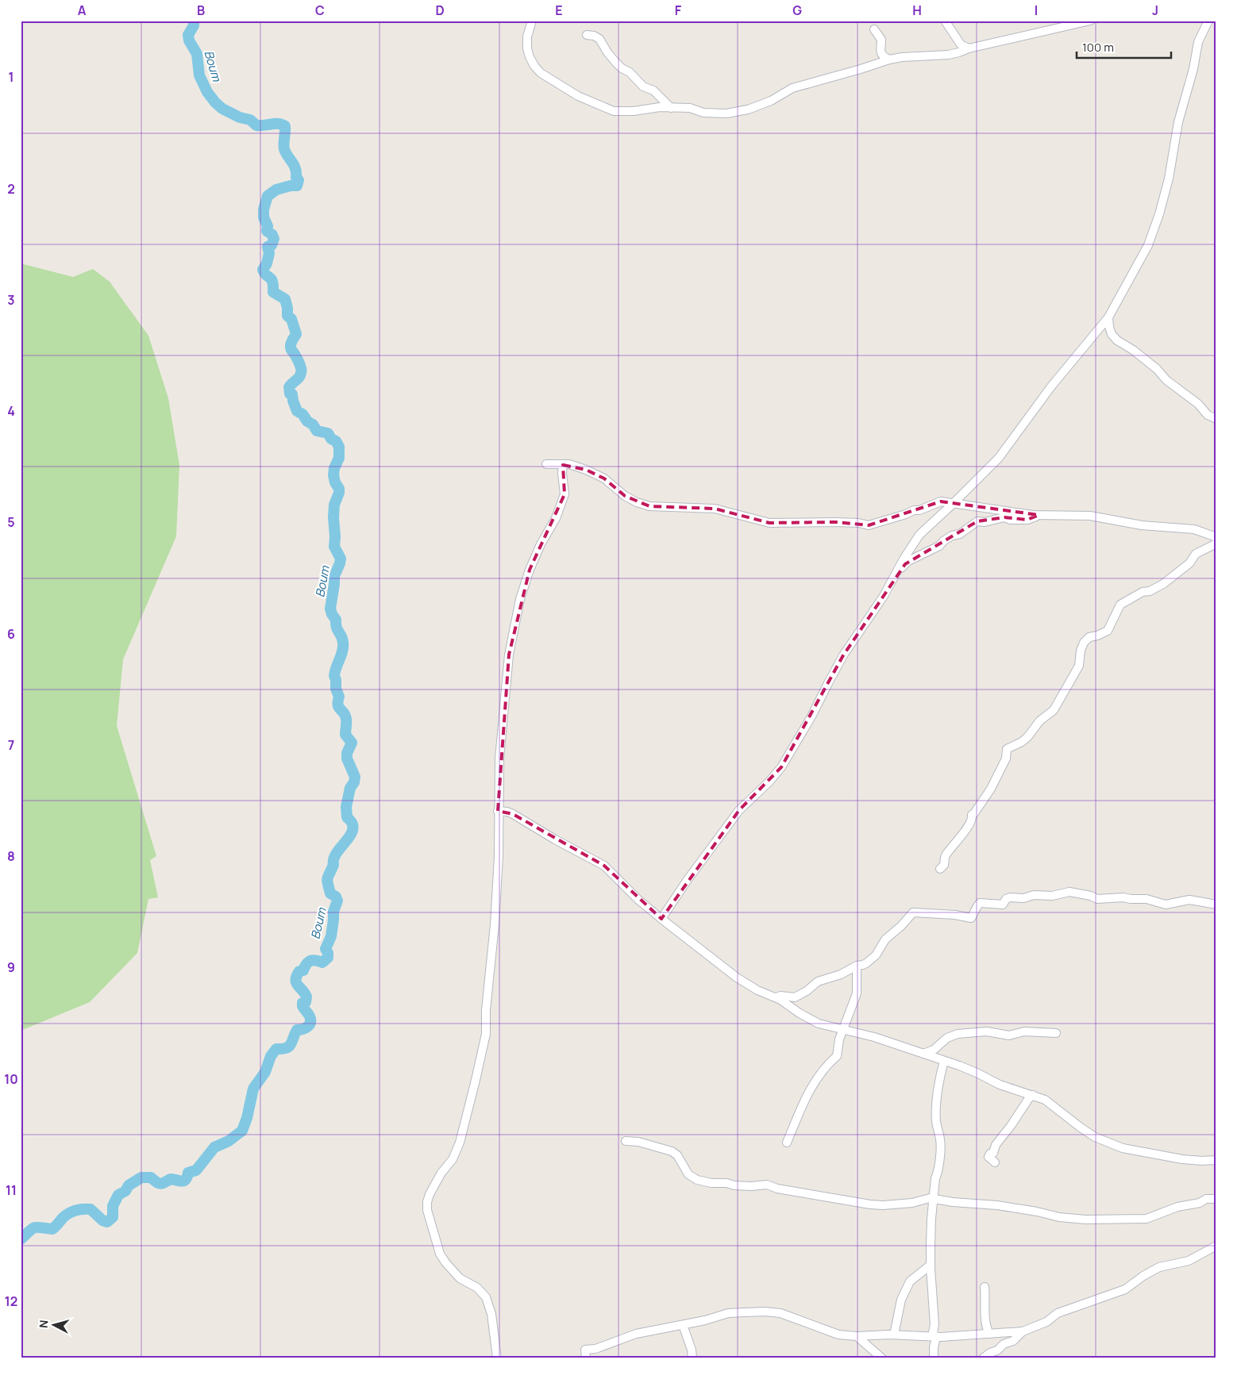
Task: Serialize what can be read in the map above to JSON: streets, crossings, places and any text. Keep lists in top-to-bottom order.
{
  "water": ["Boum"],
  "scale_bar": "100 m",
  "north": "left",
  "grid": {
    "columns": [
      "A",
      "B",
      "C",
      "D",
      "E",
      "F",
      "G",
      "H",
      "I",
      "J"
    ],
    "rows": [
      "1",
      "2",
      "3",
      "4",
      "5",
      "6",
      "7",
      "8",
      "9",
      "10",
      "11",
      "12"
    ]
  }
}
